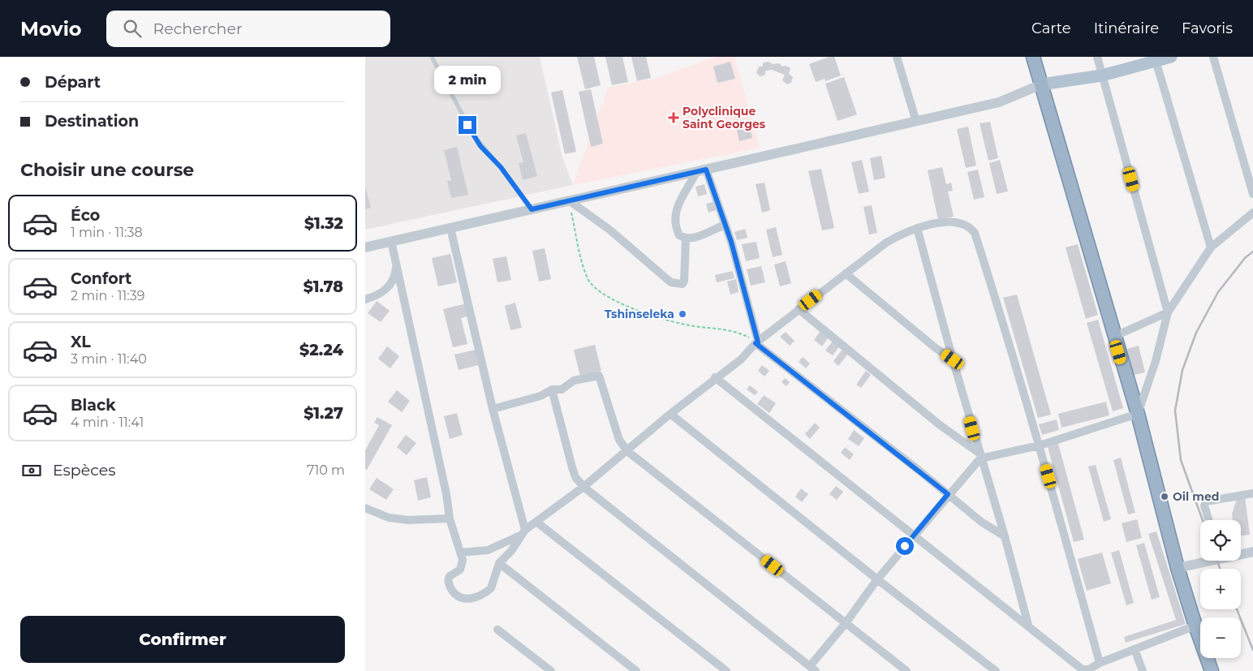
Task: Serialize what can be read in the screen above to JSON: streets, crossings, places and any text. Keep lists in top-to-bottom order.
{
  "places": {
    "health": ["Polyclinique Saint Georges"],
    "other": ["Tshinseleka", "Oil med"]
  },
  "page": {
    "header": "Movio",
    "search": "Rechercher",
    "nav": ["Carte", "Itinéraire", "Favoris"],
    "banner": ["Départ", "Destination"],
    "bubble": "2 min",
    "heading": "Choisir une course",
    "list": [
      {
        "name": "Éco",
        "note": "1 min · 11:38",
        "value": "$1.32"
      },
      {
        "name": "Confort",
        "note": "2 min · 11:39",
        "value": "$1.78"
      },
      {
        "name": "XL",
        "note": "3 min · 11:40",
        "value": "$2.24"
      },
      {
        "name": "Black",
        "note": "4 min · 11:41",
        "value": "$1.27"
      }
    ],
    "pay": ["Espèces", "710 m"],
    "map_buttons": ["+", "−"],
    "buttons": "Confirmer"
  }
}
